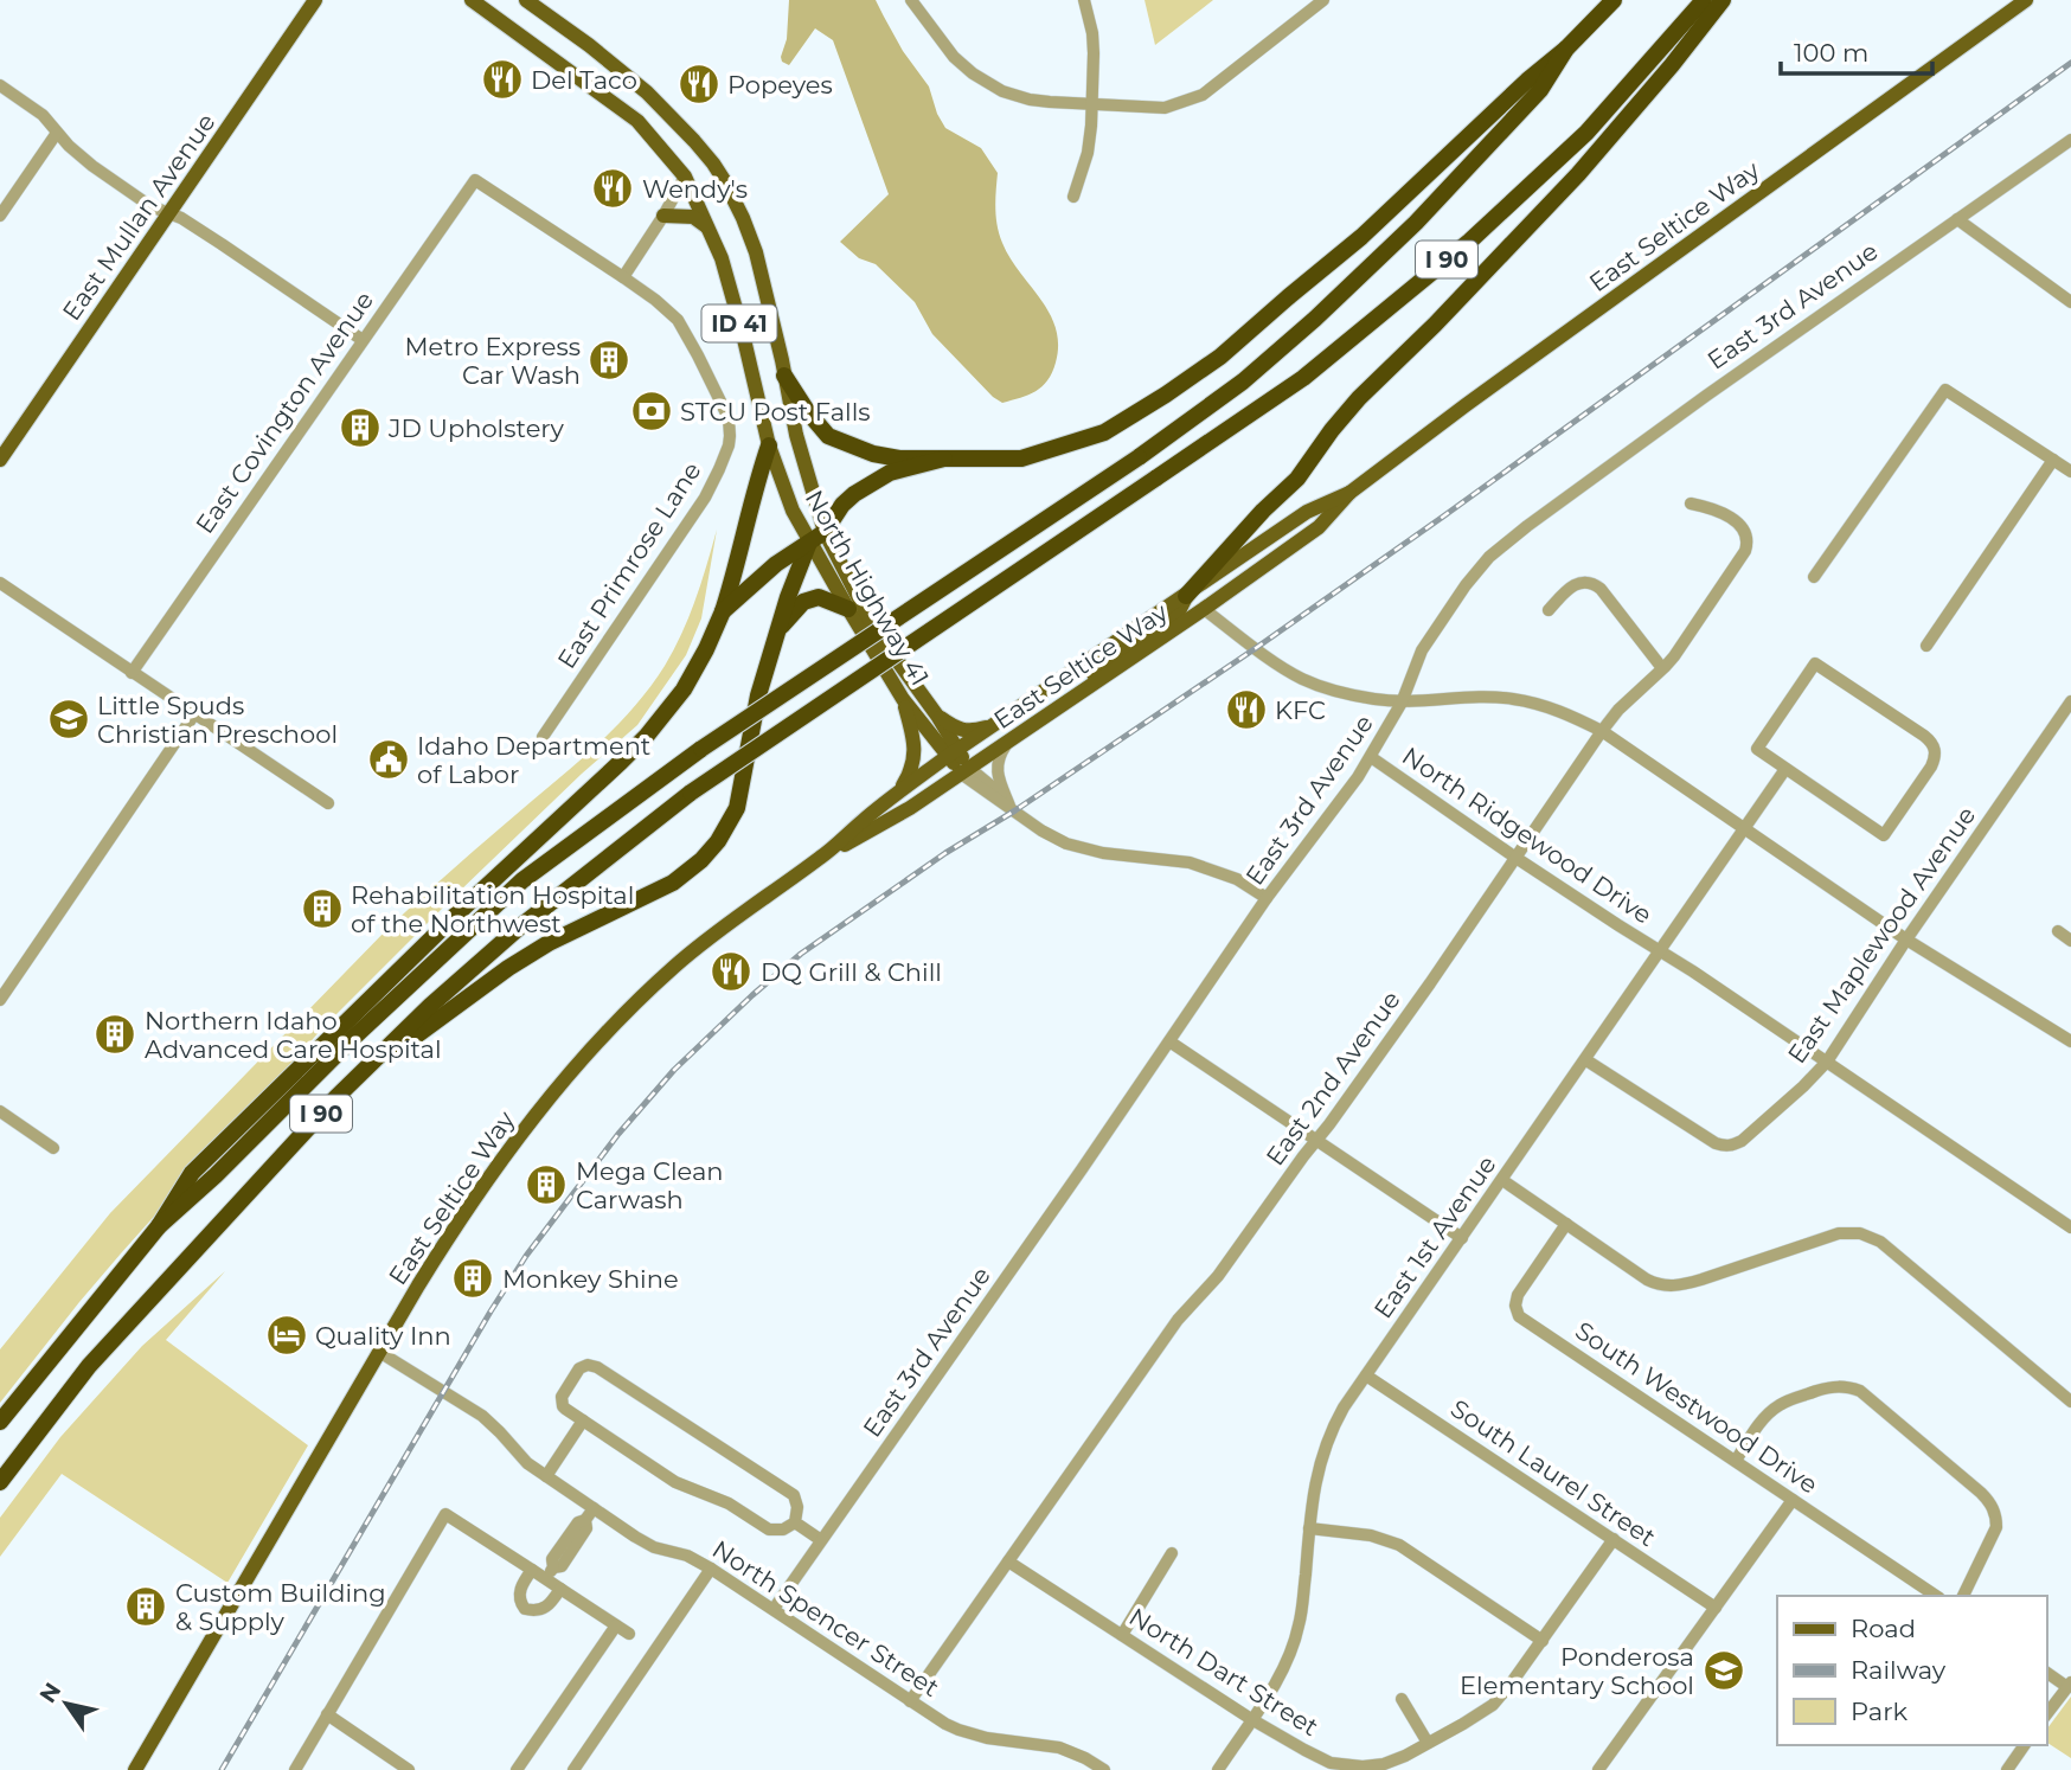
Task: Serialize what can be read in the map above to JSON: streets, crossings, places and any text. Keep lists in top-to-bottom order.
{
  "streets": {
    "highway": ["I 90"],
    "main road": [
      "East Mullan Avenue",
      "East Seltice Way",
      "ID 41",
      "North Highway 41"
    ],
    "street": [
      "East 3rd Avenue",
      "East Covington Avenue",
      "East Primrose Lane",
      "North Ridgewood Drive",
      "East Maplewood Avenue",
      "East 2nd Avenue",
      "East 1st Avenue",
      "South Westwood Drive",
      "South Laurel Street",
      "North Spencer Street",
      "North Dart Street"
    ]
  },
  "crossings": [
    ["East Seltice Way", "North Highway 41"],
    ["East Seltice Way", "North Spencer Street"],
    ["East 3rd Avenue", "North Ridgewood Drive"],
    ["East 3rd Avenue", "North Spencer Street"],
    ["East Covington Avenue", "East Primrose Lane"],
    ["North Ridgewood Drive", "East Maplewood Avenue"],
    ["North Ridgewood Drive", "East 2nd Avenue"],
    ["North Ridgewood Drive", "East 1st Avenue"],
    ["East Maplewood Avenue", "East 1st Avenue"],
    ["East 2nd Avenue", "North Spencer Street"],
    ["East 2nd Avenue", "North Dart Street"],
    ["East 1st Avenue", "South Laurel Street"],
    ["East 1st Avenue", "North Dart Street"],
    ["South Laurel Street", "North Dart Street"]
  ],
  "places": {
    "restaurant": [
      "Del Taco",
      "Popeyes",
      "Wendy's",
      "KFC",
      "DQ Grill & Chill"
    ],
    "building": [
      "Metro Express Car Wash",
      "JD Upholstery",
      "Rehabilitation Hospital of the Northwest",
      "Northern Idaho Advanced Care Hospital",
      "Mega Clean Carwash",
      "Monkey Shine",
      "Custom Building & Supply"
    ],
    "bank": ["STCU Post Falls"],
    "school or university": ["Little Spuds Christian Preschool", "Ponderosa Elementary School"],
    "public building": ["Idaho Department of Labor"],
    "hotel": ["Quality Inn"]
  },
  "legend": ["Road", "Railway", "Park"],
  "scale_bar": "100 m",
  "north": "top left"
}
